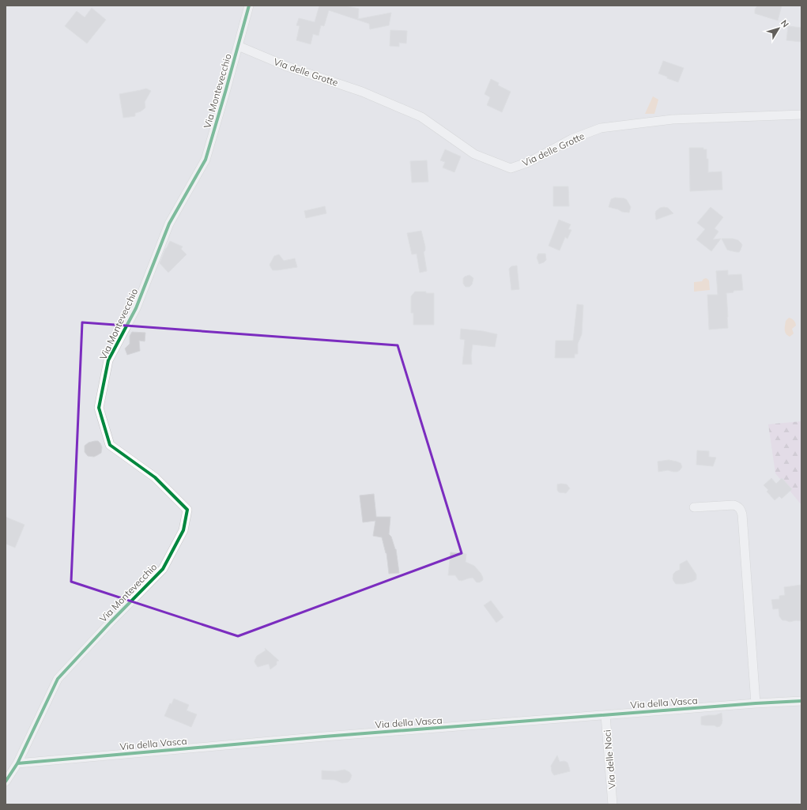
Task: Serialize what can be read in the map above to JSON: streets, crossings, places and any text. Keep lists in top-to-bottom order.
{
  "streets": {
    "street": [
      "Via delle Grotte",
      "Via Montevecchio",
      "Via della Vasca",
      "Via delle Noci"
    ]
  },
  "crossings": [
    ["Via delle Grotte", "Via Montevecchio"],
    ["Via Montevecchio", "Via della Vasca"],
    ["Via della Vasca", "Via delle Noci"]
  ],
  "north": "top right"
}
